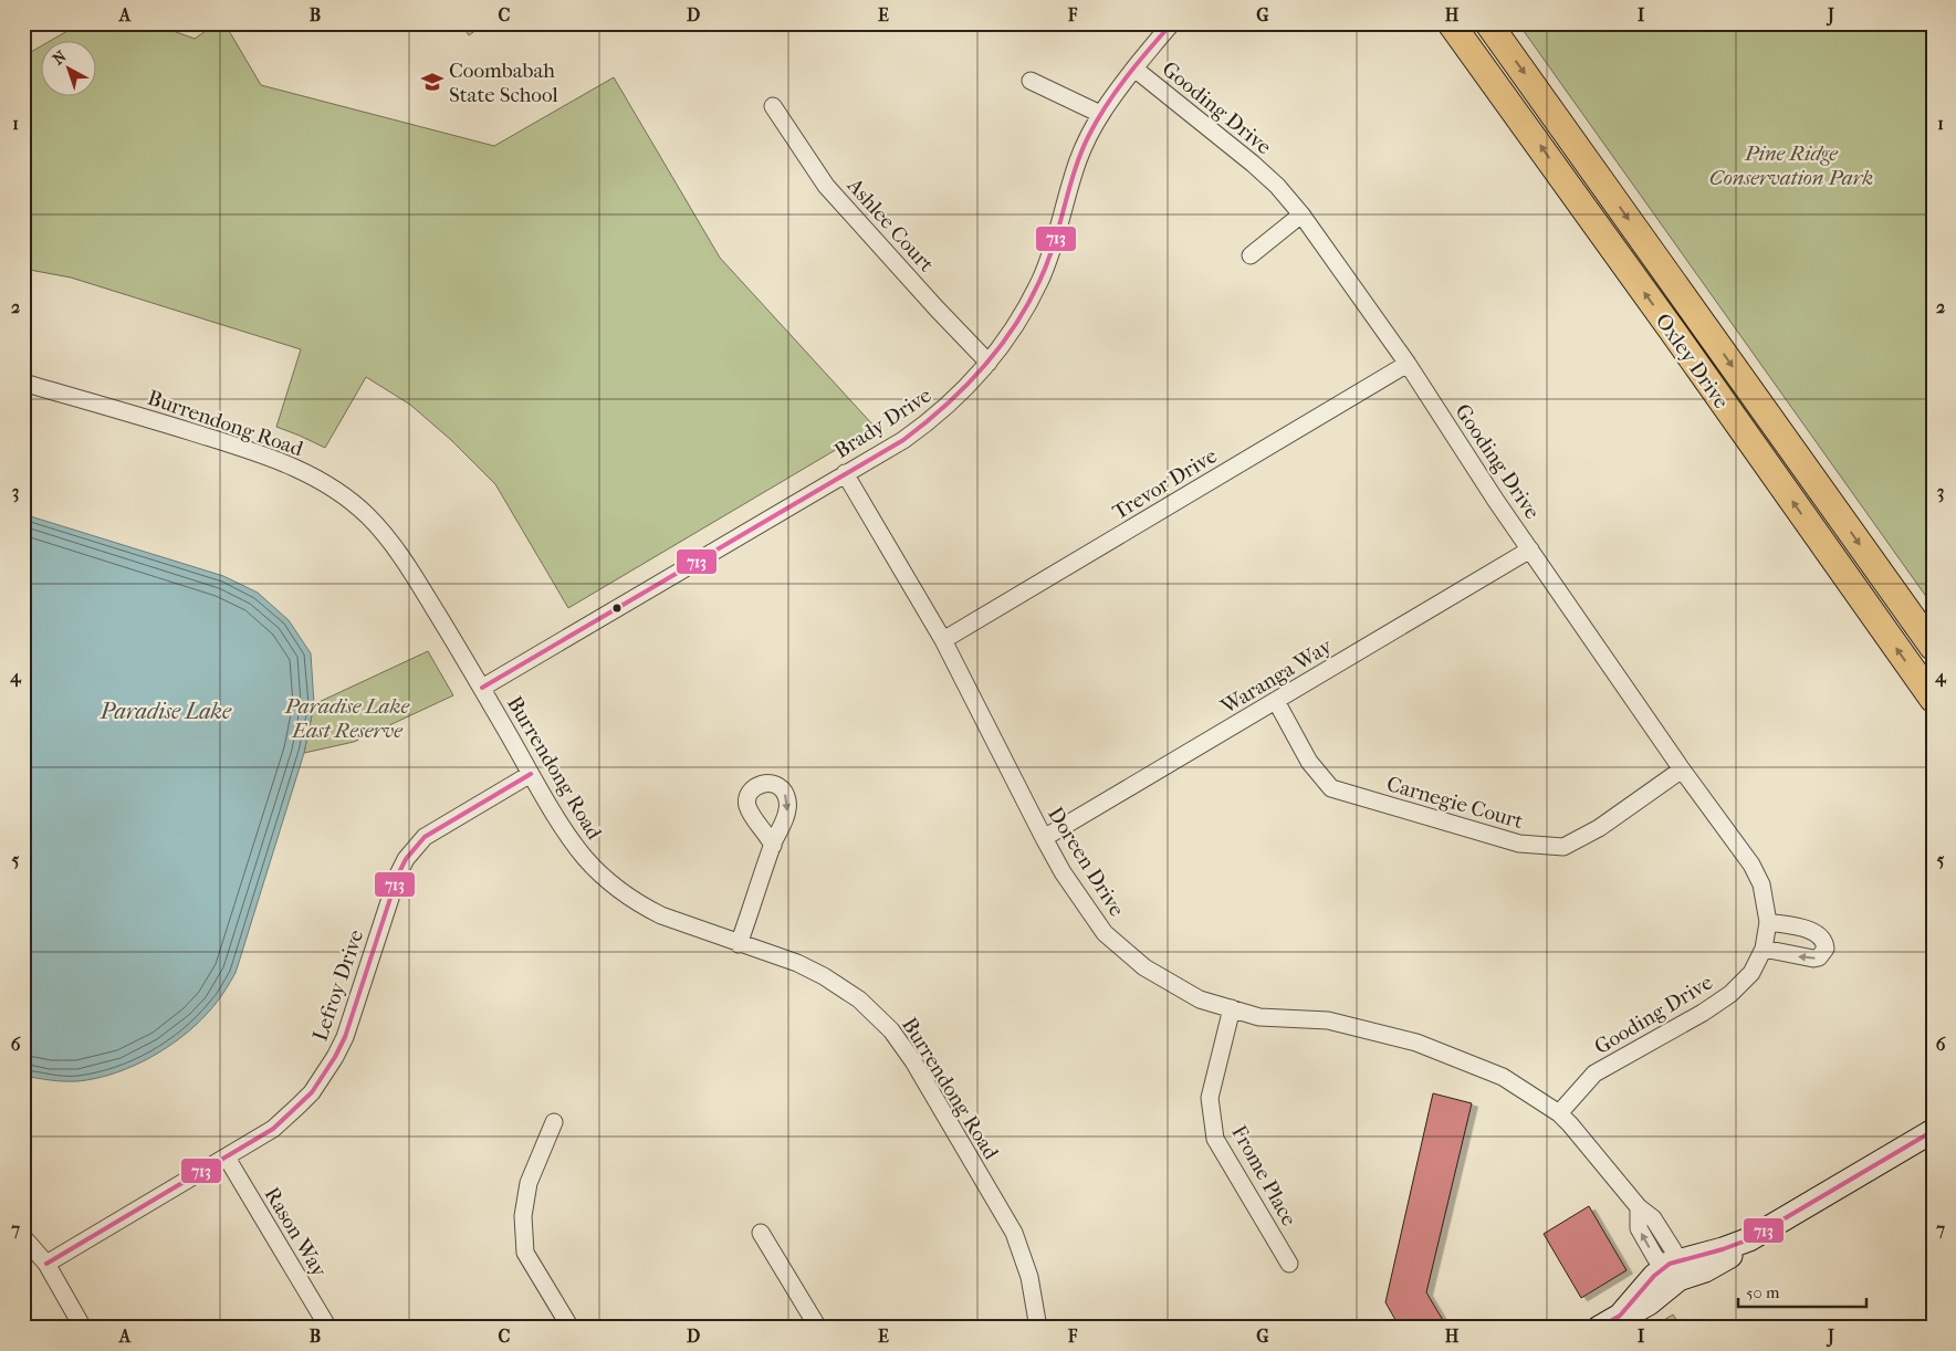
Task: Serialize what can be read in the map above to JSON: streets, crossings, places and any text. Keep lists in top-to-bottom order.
{
  "streets": {
    "main road": ["Oxley Drive"],
    "street": [
      "Gooding Drive",
      "Ashlee Court",
      "Burrendong Road",
      "Brady Drive",
      "Trevor Drive",
      "Waranga Way",
      "Carnegie Court",
      "Doreen Drive",
      "Lefroy Drive",
      "Frome Place",
      "Rason Way"
    ]
  },
  "crossings": [
    ["Gooding Drive", "Brady Drive"],
    ["Gooding Drive", "Trevor Drive"],
    ["Gooding Drive", "Waranga Way"],
    ["Gooding Drive", "Carnegie Court"],
    ["Gooding Drive", "Doreen Drive"],
    ["Ashlee Court", "Brady Drive"],
    ["Burrendong Road", "Brady Drive"],
    ["Burrendong Road", "Lefroy Drive"],
    ["Brady Drive", "Doreen Drive"],
    ["Trevor Drive", "Doreen Drive"],
    ["Waranga Way", "Carnegie Court"],
    ["Waranga Way", "Doreen Drive"],
    ["Doreen Drive", "Frome Place"],
    ["Lefroy Drive", "Rason Way"]
  ],
  "water": ["Paradise Lake"],
  "parks": ["Pine Ridge Conservation Park", "Paradise Lake East Reserve"],
  "places": {
    "school or university": ["Coombabah State School"]
  },
  "lines": ["transit line 713"],
  "scale_bar": "50 m",
  "north": "top left",
  "grid": {
    "columns": [
      "A",
      "B",
      "C",
      "D",
      "E",
      "F",
      "G",
      "H",
      "I",
      "J"
    ],
    "rows": [
      "1",
      "2",
      "3",
      "4",
      "5",
      "6",
      "7"
    ]
  }
}
